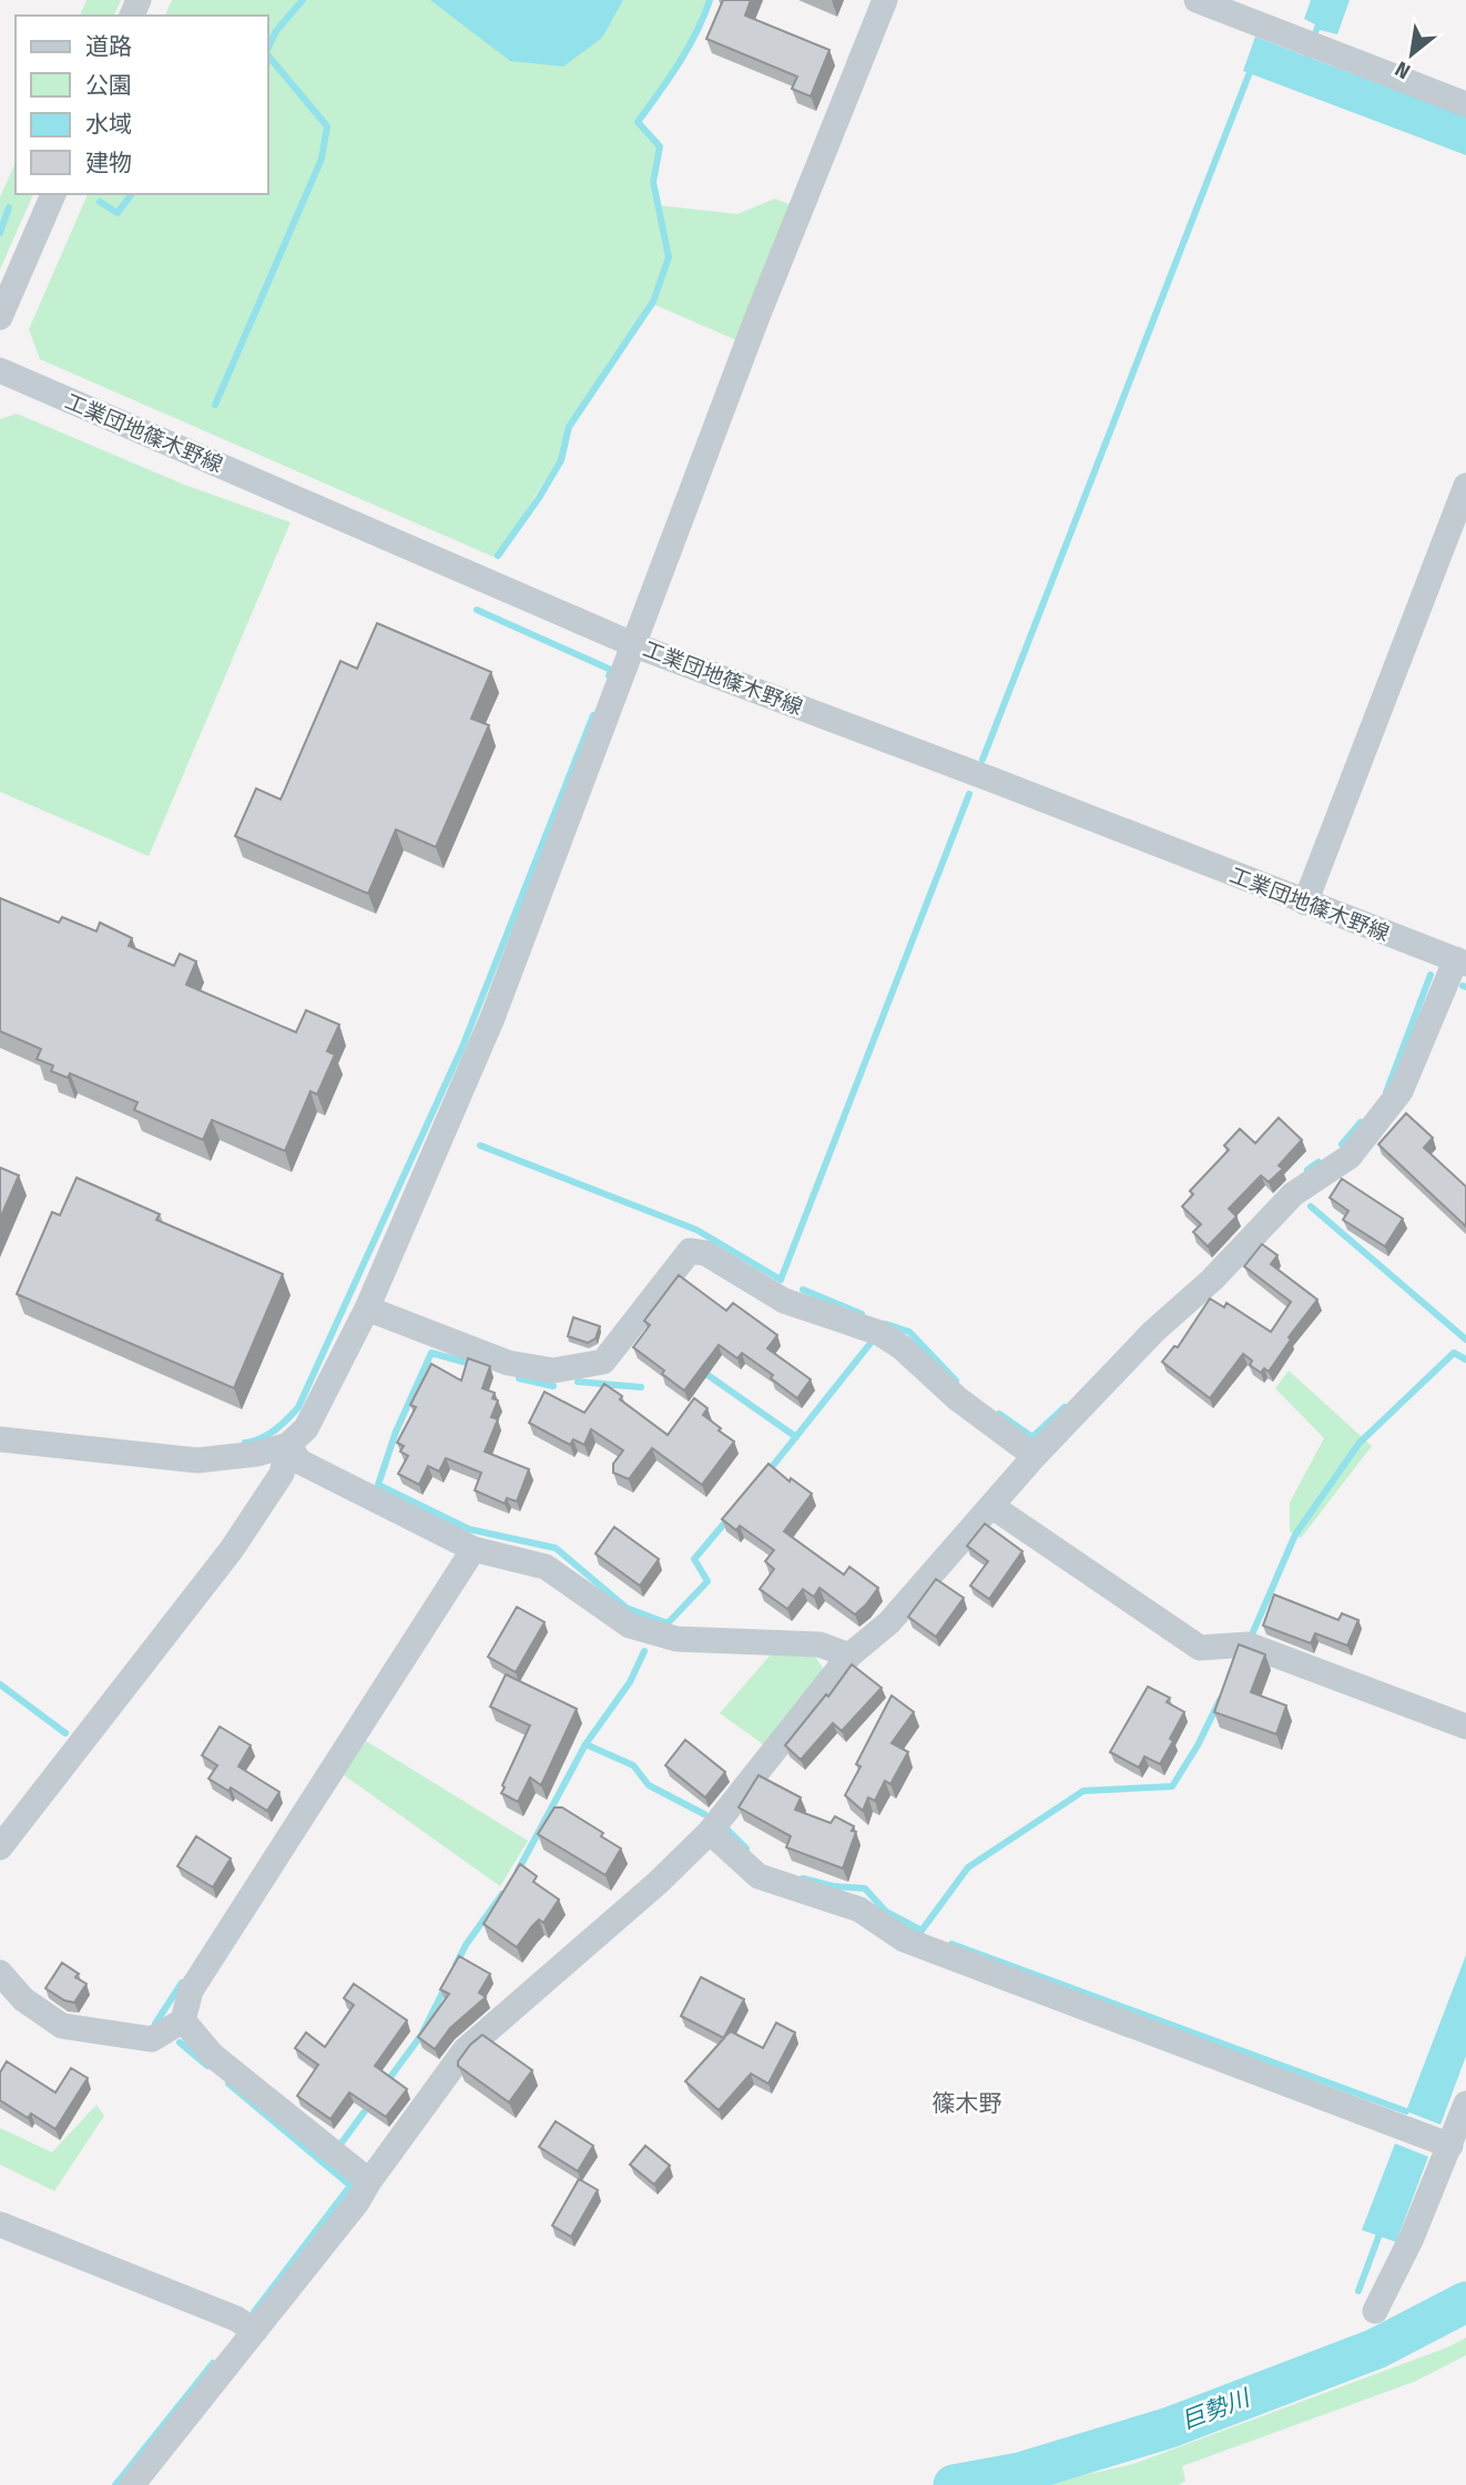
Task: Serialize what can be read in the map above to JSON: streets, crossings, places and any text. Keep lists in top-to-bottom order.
{
  "streets": {
    "street": ["工業団地篠木野線"]
  },
  "districts": ["篠木野"],
  "water": ["巨勢川"],
  "legend": [
    "道路",
    "公園",
    "水域",
    "建物"
  ],
  "north": "bottom left"
}
